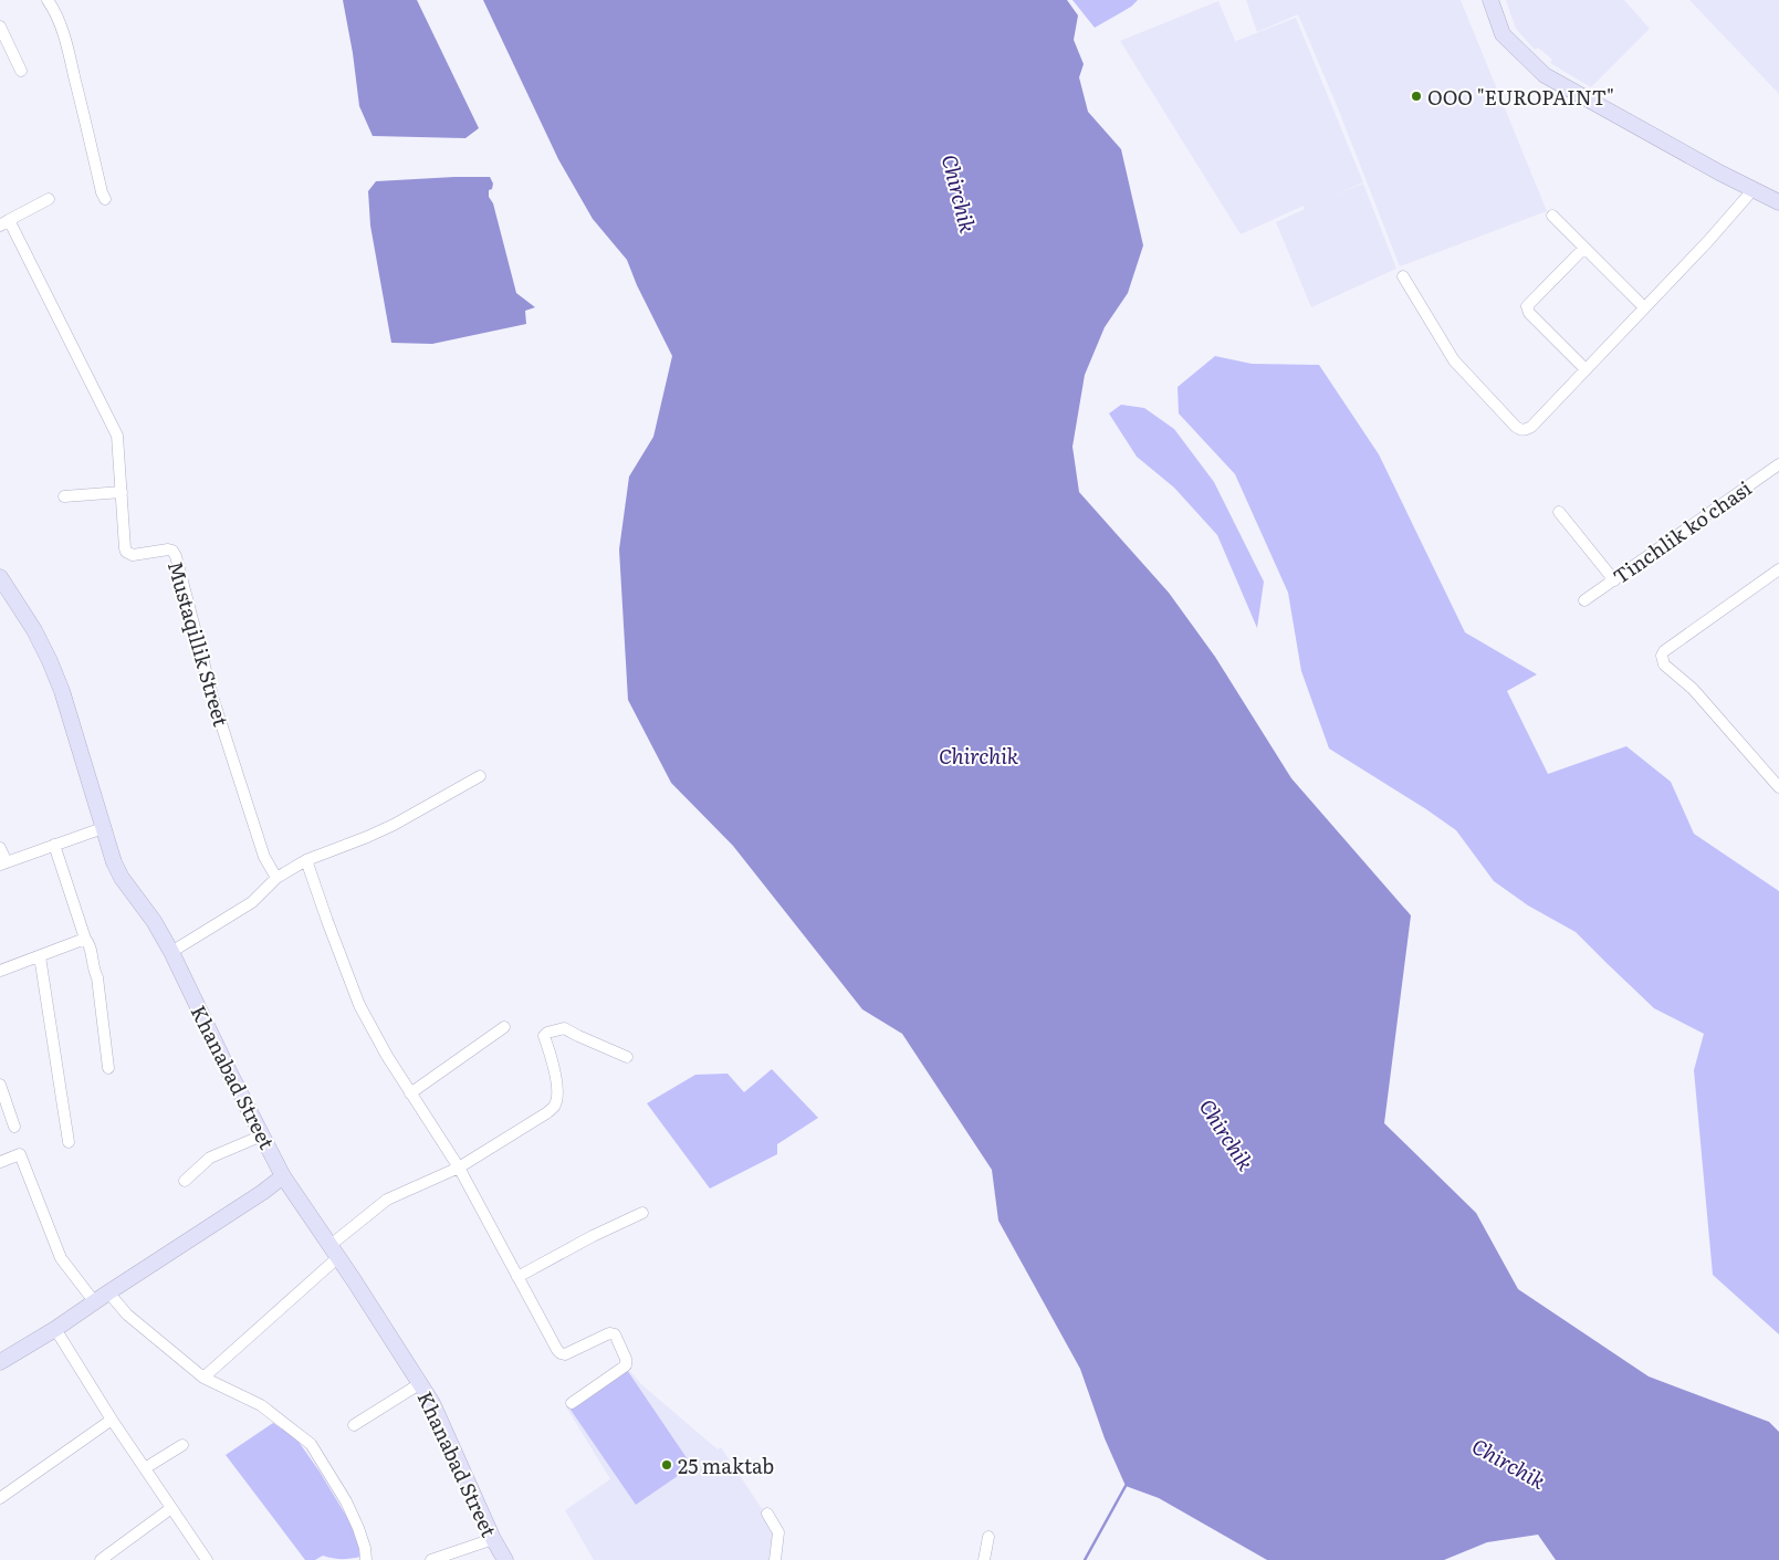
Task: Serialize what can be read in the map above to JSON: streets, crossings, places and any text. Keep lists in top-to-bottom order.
{
  "streets": {
    "main road": ["Khanabad Street"],
    "street": ["Tinchlik ko'chasi", "Mustaqillik Street"]
  },
  "water": ["Chirchik"],
  "places": ["OOO \"EUROPAINT\"", "25 maktab"]
}
